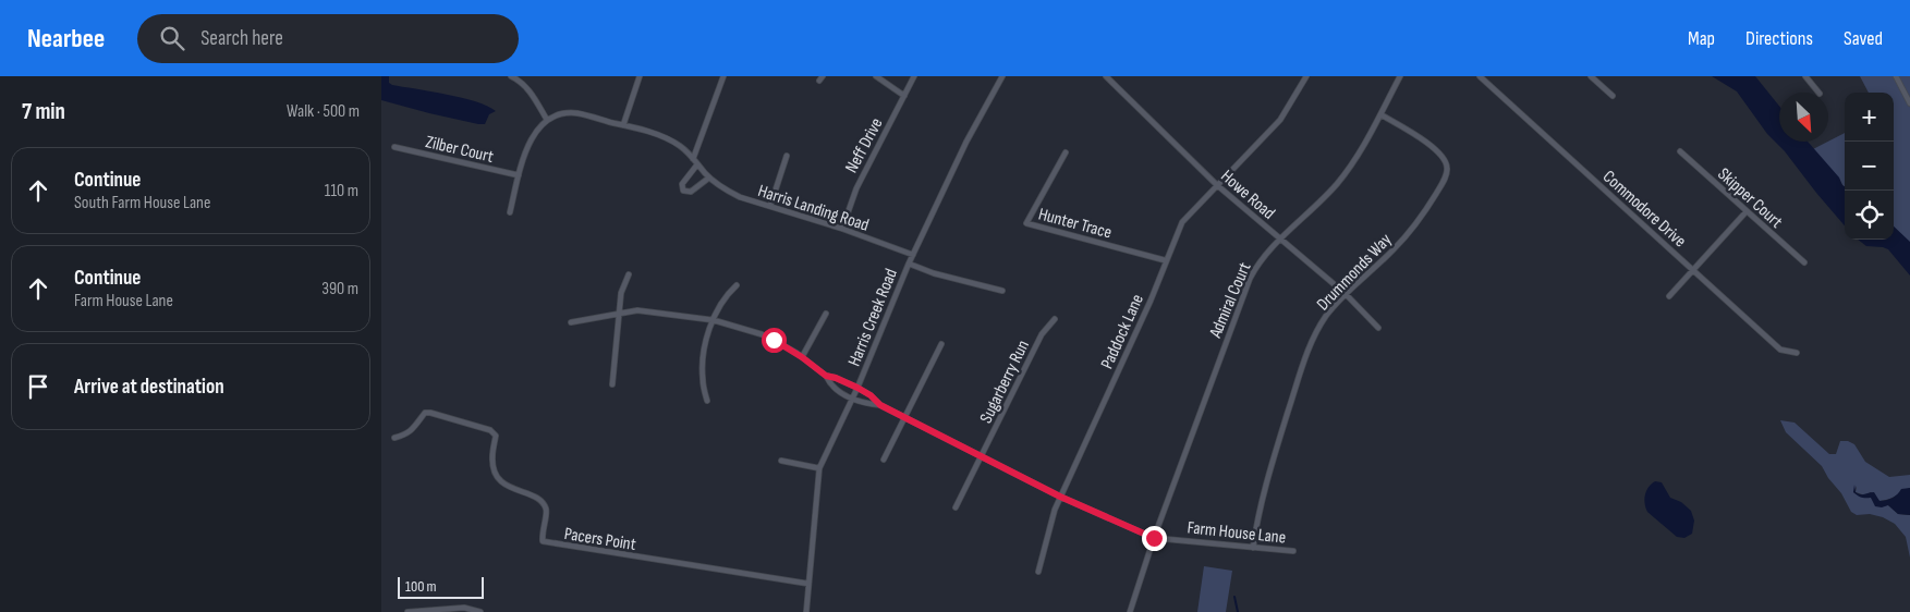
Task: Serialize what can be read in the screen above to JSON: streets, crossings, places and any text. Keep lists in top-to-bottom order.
{
  "streets": {
    "street": [
      "Neff Drive",
      "Zilber Court",
      "Howe Road",
      "Skipper Court",
      "Harris Landing Road",
      "Commodore Drive",
      "Hunter Trace",
      "Drummonds Way",
      "Admiral Court",
      "Harris Creek Road",
      "Paddock Lane",
      "Sugarberry Run",
      "Farm House Lane",
      "Pacers Point"
    ]
  },
  "crossings": [
    ["Neff Drive", "Harris Landing Road"],
    ["Howe Road", "Drummonds Way"],
    ["Howe Road", "Admiral Court"],
    ["Howe Road", "Paddock Lane"],
    ["Harris Landing Road", "Harris Creek Road"],
    ["Hunter Trace", "Paddock Lane"],
    ["Drummonds Way", "Admiral Court"],
    ["Drummonds Way", "Farm House Lane"],
    ["Admiral Court", "Farm House Lane"],
    ["Harris Creek Road", "Farm House Lane"],
    ["Harris Creek Road", "Pacers Point"],
    ["Paddock Lane", "Farm House Lane"],
    ["Sugarberry Run", "Farm House Lane"]
  ],
  "scale_bar": "100 m",
  "north": "bottom right",
  "page": {
    "header": "Nearbee",
    "search": "Search here",
    "nav": ["Map", "Directions", "Saved"],
    "heading": ["7 min", "Walk · 500 m"],
    "map_buttons": ["+", "−"],
    "list": [
      ["Continue", "South Farm House Lane", "110 m"],
      ["Continue", "Farm House Lane", "390 m"],
      "Arrive at destination"
    ],
    "scale": "100 m"
  }
}
